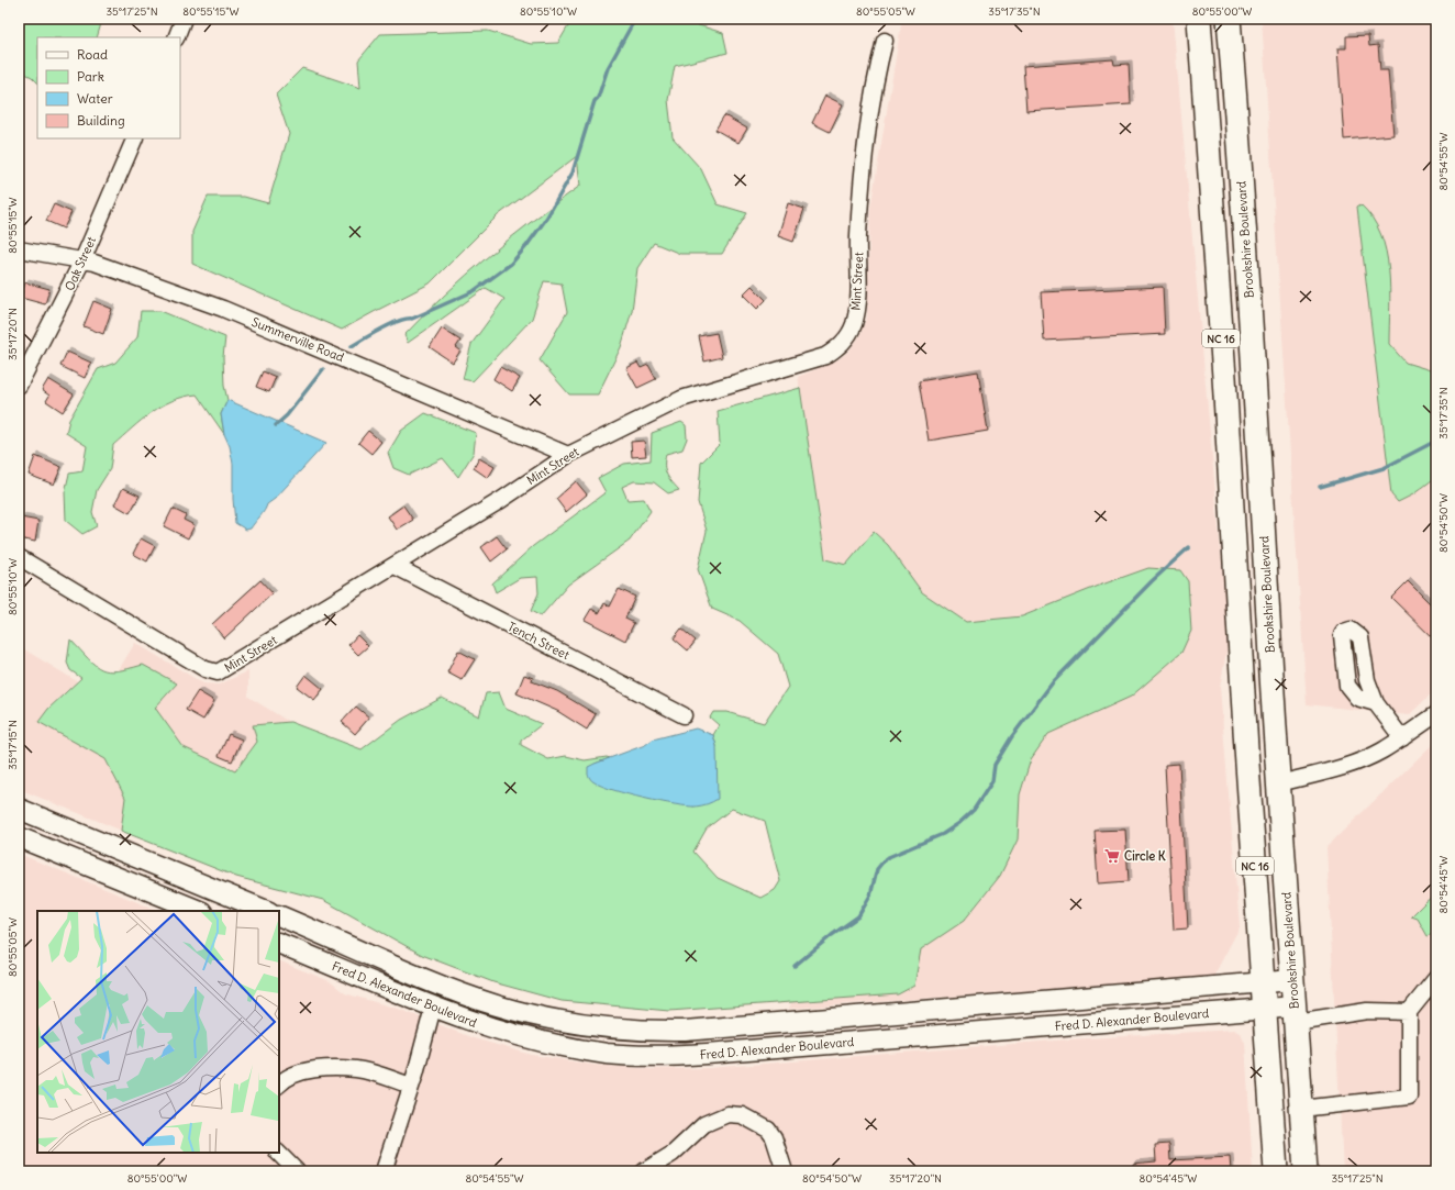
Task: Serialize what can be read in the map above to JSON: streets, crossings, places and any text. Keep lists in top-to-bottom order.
{
  "streets": {
    "highway": ["Brookshire Boulevard", "NC 16"],
    "main road": ["Fred D. Alexander Boulevard"],
    "street": [
      "Oak Street",
      "Mint Street",
      "Summerville Road",
      "Tench Street"
    ]
  },
  "crossings": [
    ["Brookshire Boulevard", "Fred D. Alexander Boulevard"],
    ["Oak Street", "Summerville Road"],
    ["Mint Street", "Summerville Road"],
    ["Mint Street", "Tench Street"],
    ["NC 16", "Fred D. Alexander Boulevard"]
  ],
  "places": {
    "supermarket": ["Circle K"]
  },
  "legend": [
    "Road",
    "Park",
    "Water",
    "Building"
  ],
  "coordinates": [
    "35°17'25\"N",
    "80°55'15\"W",
    "80°55'10\"W",
    "80°55'05\"W",
    "35°17'35\"N",
    "80°55'00\"W",
    "80°54'55\"W",
    "35°17'20\"N",
    "80°54'50\"W",
    "35°17'15\"N",
    "80°54'45\"W"
  ]
}
